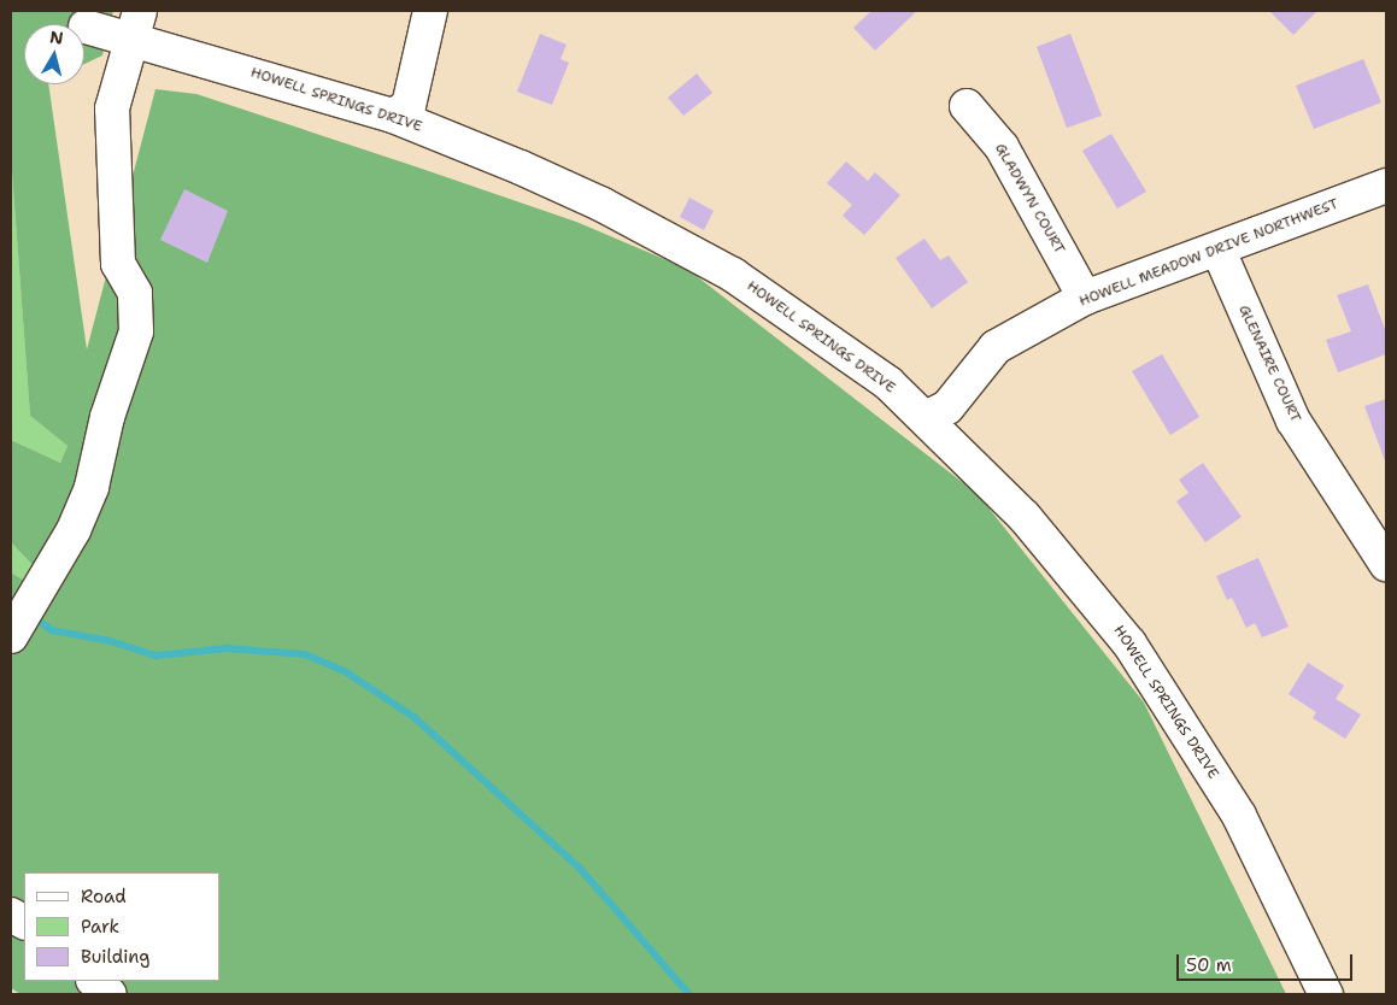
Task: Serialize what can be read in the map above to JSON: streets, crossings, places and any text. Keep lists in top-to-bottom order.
{
  "streets": {
    "street": [
      "HOWELL SPRINGS DRIVE",
      "GLADWYN COURT",
      "HOWELL MEADOW DRIVE NORTHWEST",
      "GLENAIRE COURT"
    ]
  },
  "crossings": [
    ["HOWELL SPRINGS DRIVE", "HOWELL MEADOW DRIVE NORTHWEST"],
    ["GLADWYN COURT", "HOWELL MEADOW DRIVE NORTHWEST"],
    ["HOWELL MEADOW DRIVE NORTHWEST", "GLENAIRE COURT"]
  ],
  "legend": ["Road", "Park", "Building"],
  "scale_bar": "50 m",
  "north": "top"
}
